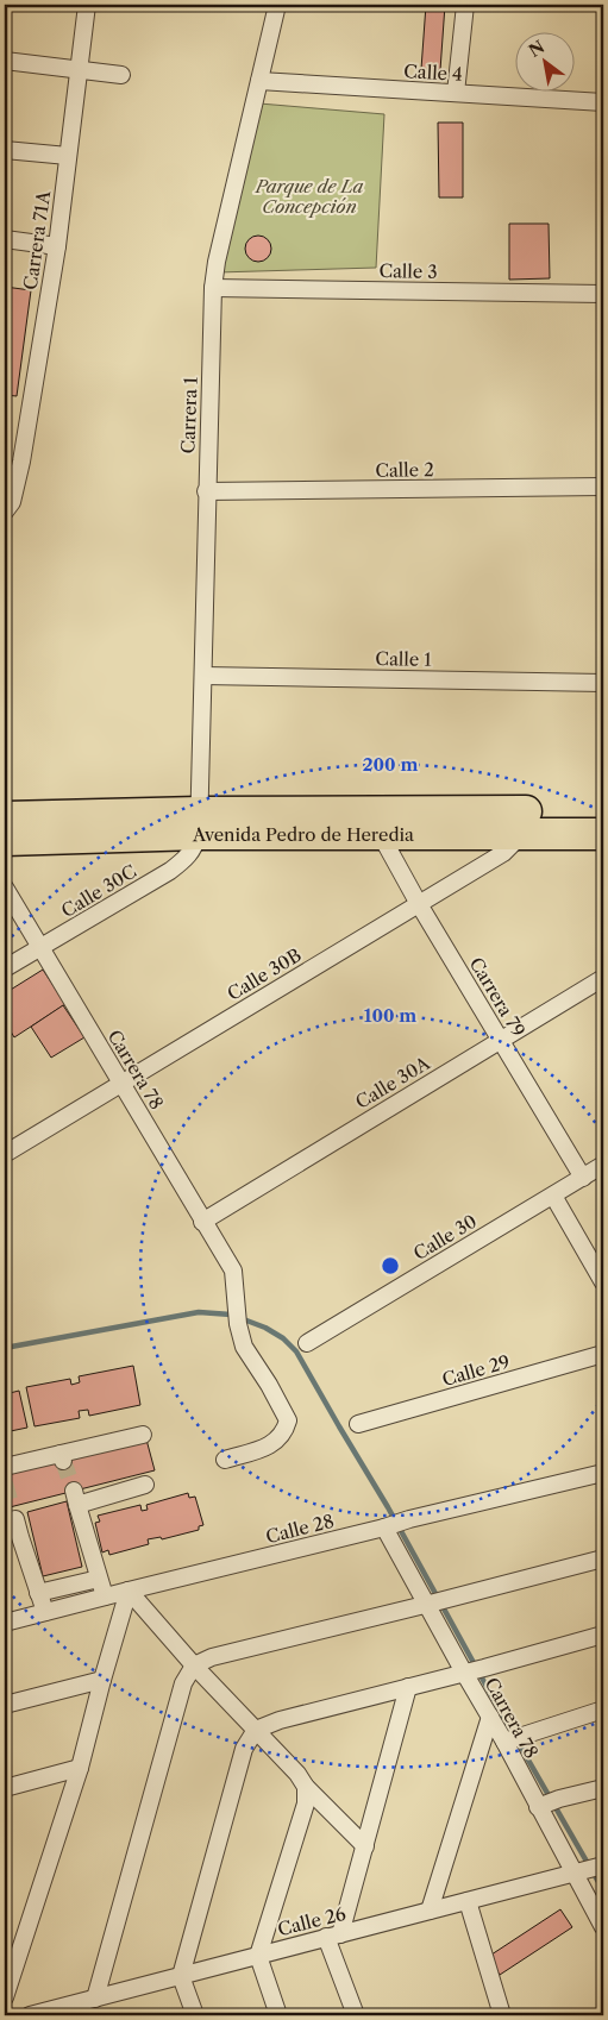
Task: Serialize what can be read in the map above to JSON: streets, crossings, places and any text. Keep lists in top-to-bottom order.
{
  "streets": {
    "highway": ["Avenida Pedro de Heredia"],
    "street": [
      "Calle 4",
      "Carrera 71A",
      "Calle 3",
      "Carrera 1",
      "Calle 2",
      "Calle 1",
      "Calle 30C",
      "Calle 30B",
      "Carrera 79",
      "Carrera 78",
      "Calle 30A",
      "Calle 30",
      "Calle 29",
      "Calle 28",
      "Calle 26"
    ]
  },
  "crossings": [
    ["Calle 4", "Carrera 1"],
    ["Calle 3", "Carrera 1"],
    ["Carrera 1", "Calle 2"],
    ["Carrera 1", "Calle 1"],
    ["Carrera 1", "Avenida Pedro de Heredia"],
    ["Carrera 1", "Calle 30C"],
    ["Avenida Pedro de Heredia", "Calle 30C"],
    ["Avenida Pedro de Heredia", "Calle 30B"],
    ["Avenida Pedro de Heredia", "Carrera 79"],
    ["Calle 30C", "Carrera 78"],
    ["Calle 30B", "Carrera 79"],
    ["Calle 30B", "Carrera 78"],
    ["Carrera 79", "Calle 30A"],
    ["Carrera 79", "Calle 30"],
    ["Carrera 78", "Calle 30A"],
    ["Carrera 78", "Calle 28"],
    ["Carrera 78", "Calle 26"]
  ],
  "parks": ["Parque de La Concepción"],
  "north": "top left",
  "rings": ["200 m", "100 m"]
}
